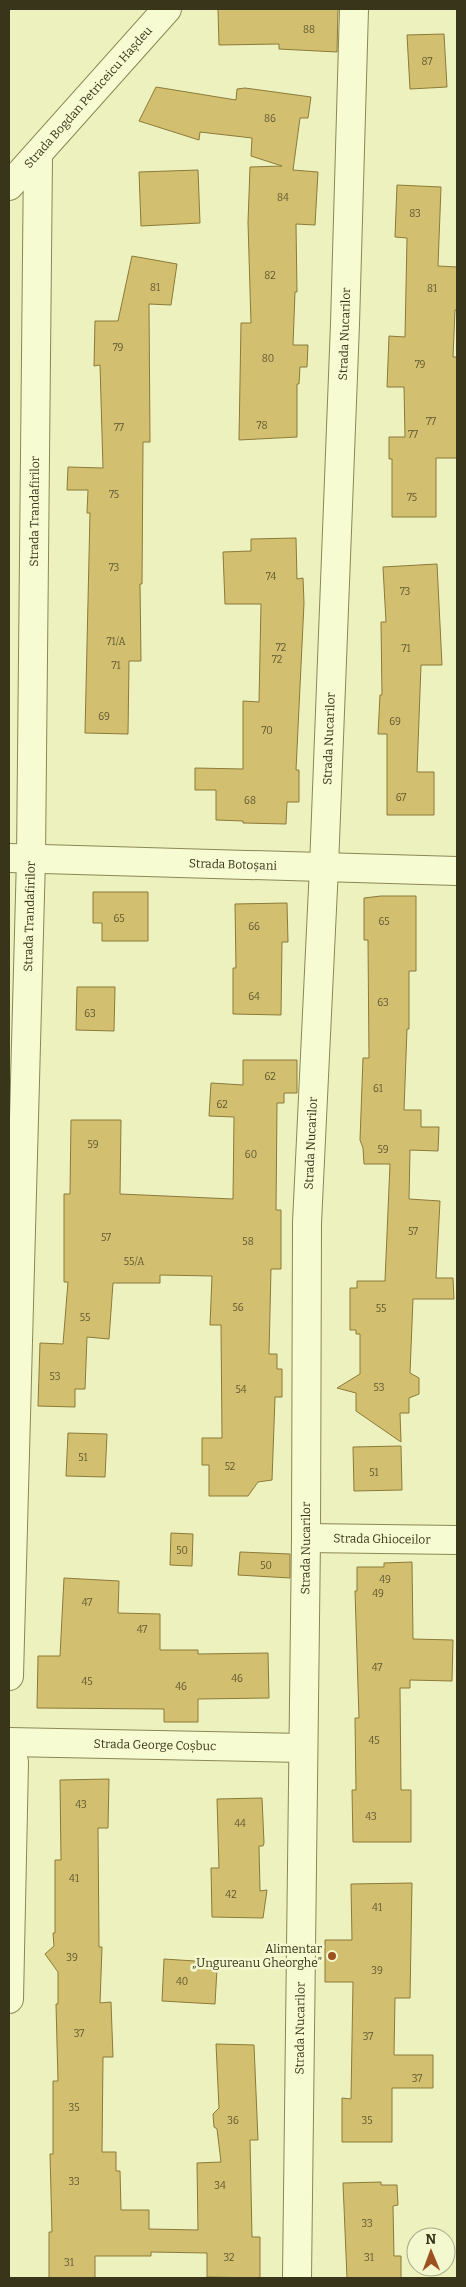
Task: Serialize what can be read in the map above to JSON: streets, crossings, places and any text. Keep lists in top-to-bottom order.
{
  "streets": {
    "street": [
      "Strada Bogdan Petriceicu Hașdeu",
      "Strada Nucarilor",
      "Strada Trandafirilor",
      "Strada Botoșani",
      "Strada Ghioceilor",
      "Strada George Coșbuc"
    ]
  },
  "crossings": [
    ["Strada Bogdan Petriceicu Hașdeu", "Strada Trandafirilor"],
    ["Strada Nucarilor", "Strada Botoșani"],
    ["Strada Nucarilor", "Strada Ghioceilor"],
    ["Strada Nucarilor", "Strada George Coșbuc"],
    ["Strada Trandafirilor", "Strada Botoșani"]
  ],
  "places": ["Alimentar „Ungureanu Gheorghe”"],
  "house_numbers": [
    "88",
    "87",
    "86",
    "84",
    "83",
    "82",
    "81",
    "81",
    "79",
    "80",
    "79",
    "77",
    "78",
    "77",
    "77",
    "75",
    "75",
    "73",
    "74",
    "73",
    "71/A",
    "72",
    "71",
    "72",
    "71",
    "69",
    "69",
    "70",
    "67",
    "68",
    "65",
    "65",
    "66",
    "64",
    "63",
    "63",
    "62",
    "61",
    "62",
    "59",
    "59",
    "60",
    "57",
    "57",
    "58",
    "55/A",
    "56",
    "55",
    "55",
    "53",
    "53",
    "54",
    "51",
    "52",
    "51",
    "50",
    "50",
    "49",
    "49",
    "47",
    "47",
    "47",
    "46",
    "45",
    "46",
    "45",
    "43",
    "43",
    "44",
    "41",
    "42",
    "41",
    "39",
    "39",
    "40",
    "37",
    "37",
    "37",
    "35",
    "36",
    "35",
    "33",
    "34",
    "33",
    "32",
    "31",
    "31"
  ],
  "north": "top"
}
